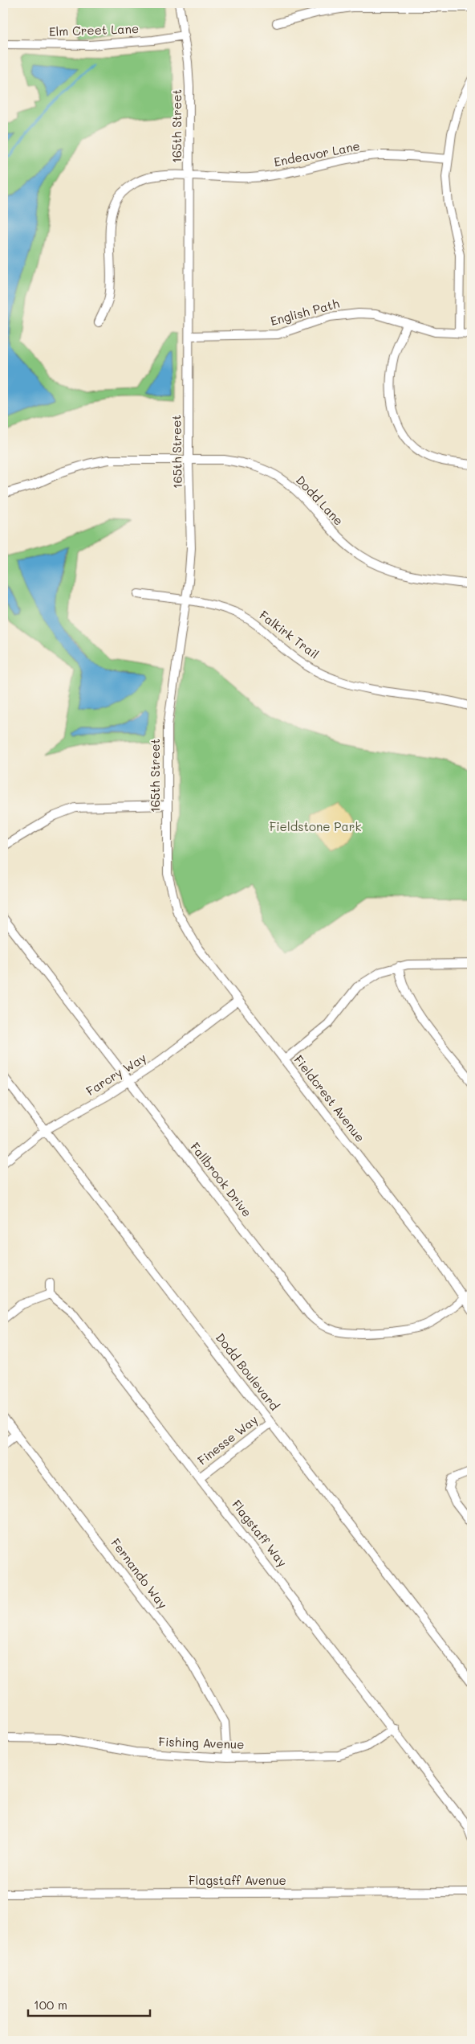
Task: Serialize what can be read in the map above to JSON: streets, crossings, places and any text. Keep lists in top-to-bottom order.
{
  "streets": {
    "street": [
      "Elm Creet Lane",
      "165th Street",
      "Endeavor Lane",
      "English Path",
      "Dodd Lane",
      "Falkirk Trail",
      "Farcry Way",
      "Fieldcrest Avenue",
      "Fallbrook Drive",
      "Dodd Boulevard",
      "Finesse Way",
      "Flagstaff Way",
      "Fernando Way",
      "Fishing Avenue",
      "Flagstaff Avenue"
    ]
  },
  "crossings": [
    ["Elm Creet Lane", "165th Street"],
    ["165th Street", "Endeavor Lane"],
    ["165th Street", "English Path"],
    ["165th Street", "Dodd Lane"],
    ["165th Street", "Falkirk Trail"],
    ["165th Street", "Fieldcrest Avenue"],
    ["Farcry Way", "Fieldcrest Avenue"],
    ["Farcry Way", "Fallbrook Drive"],
    ["Farcry Way", "Dodd Boulevard"],
    ["Fieldcrest Avenue", "Fallbrook Drive"],
    ["Dodd Boulevard", "Finesse Way"],
    ["Finesse Way", "Flagstaff Way"],
    ["Flagstaff Way", "Fishing Avenue"],
    ["Fernando Way", "Fishing Avenue"]
  ],
  "parks": ["Fieldstone Park"],
  "scale_bar": "100 m"
}
